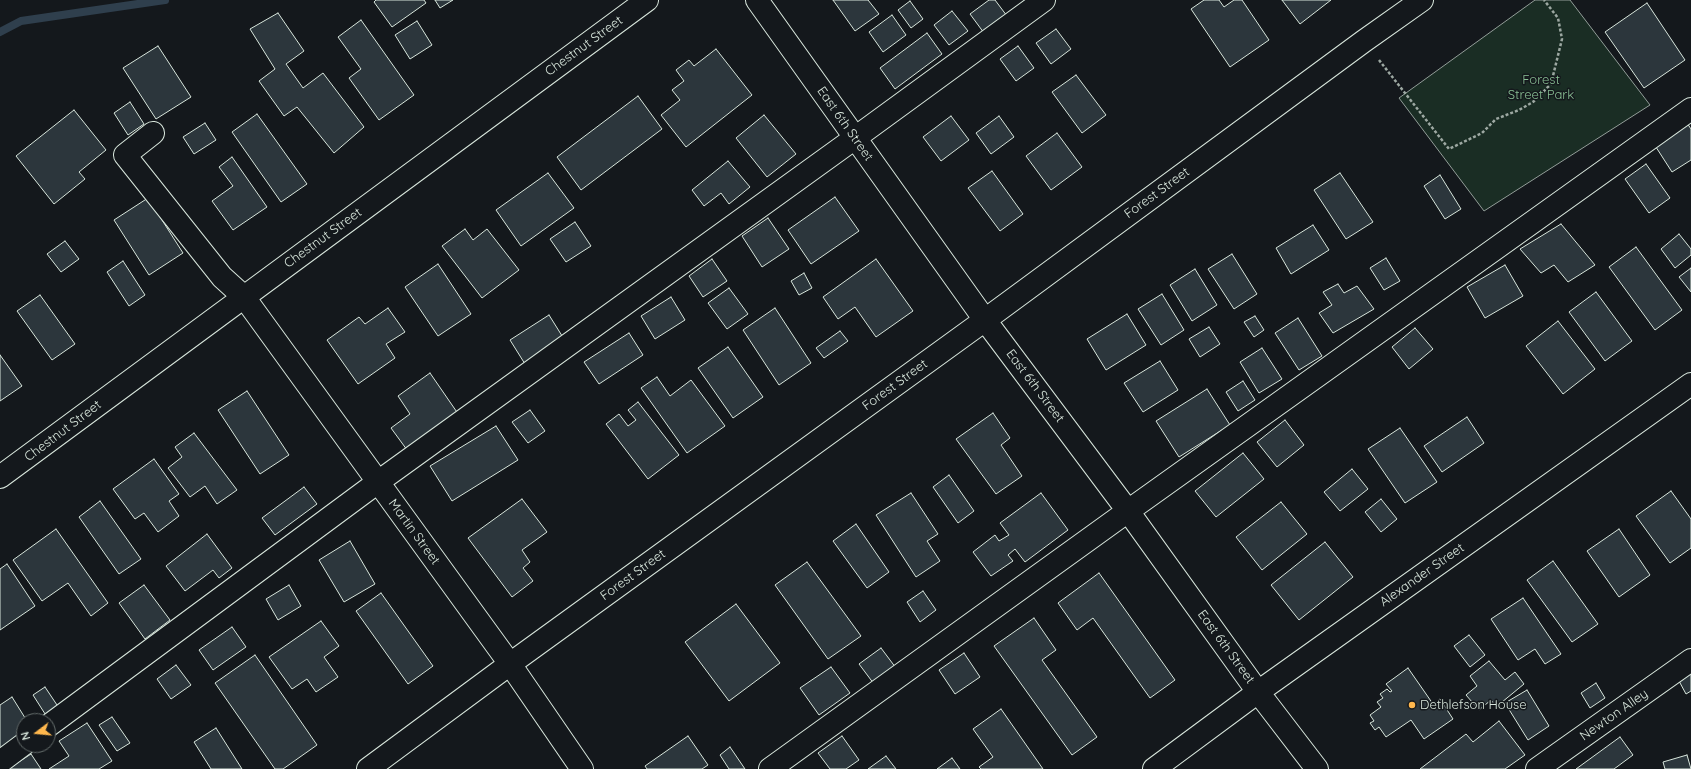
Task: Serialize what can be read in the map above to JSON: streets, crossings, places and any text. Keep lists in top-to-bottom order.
{
  "streets": {
    "street": [
      "Chestnut Street",
      "East 6th Street",
      "Forest Street",
      "Martin Street",
      "Alexander Street",
      "Newton Alley"
    ]
  },
  "crossings": [
    ["Chestnut Street", "Martin Street"],
    ["East 6th Street", "Forest Street"],
    ["East 6th Street", "Alexander Street"],
    ["Forest Street", "Martin Street"]
  ],
  "parks": ["Forest Street Park"],
  "places": ["Dethlefson House"],
  "north": "left"
}
